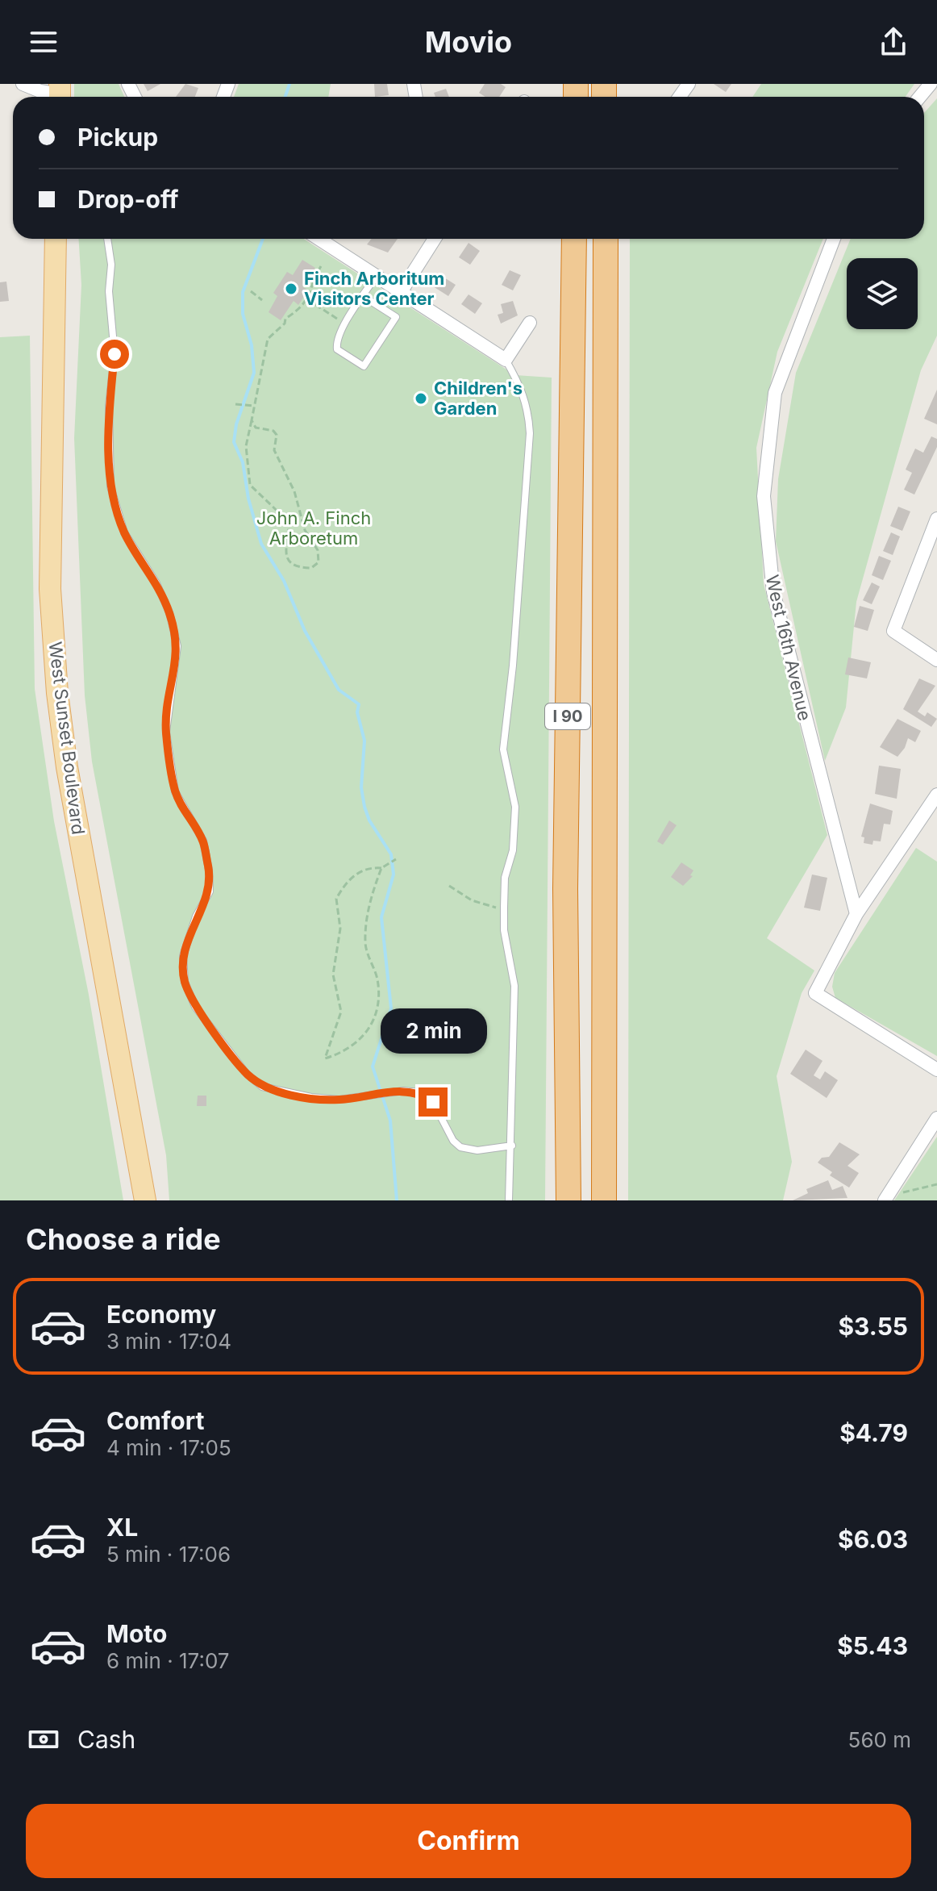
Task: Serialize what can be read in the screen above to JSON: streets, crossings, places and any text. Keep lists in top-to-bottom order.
{
  "streets": {
    "highway": ["I 90"],
    "main road": ["West Sunset Boulevard"],
    "street": ["West 16th Avenue"]
  },
  "parks": ["John A. Finch Arboretum"],
  "places": ["Finch Arboritum Visitors Center", "Children's Garden"],
  "page": {
    "header": "Movio",
    "banner": ["Pickup", "Drop-off"],
    "bubble": "2 min",
    "heading": "Choose a ride",
    "list": [
      {
        "name": "Economy",
        "note": "3 min · 17:04",
        "value": "$3.55"
      },
      {
        "name": "Comfort",
        "note": "4 min · 17:05",
        "value": "$4.79"
      },
      {
        "name": "XL",
        "note": "5 min · 17:06",
        "value": "$6.03"
      },
      {
        "name": "Moto",
        "note": "6 min · 17:07",
        "value": "$5.43"
      }
    ],
    "pay": ["Cash", "560 m"],
    "buttons": "Confirm"
  }
}
